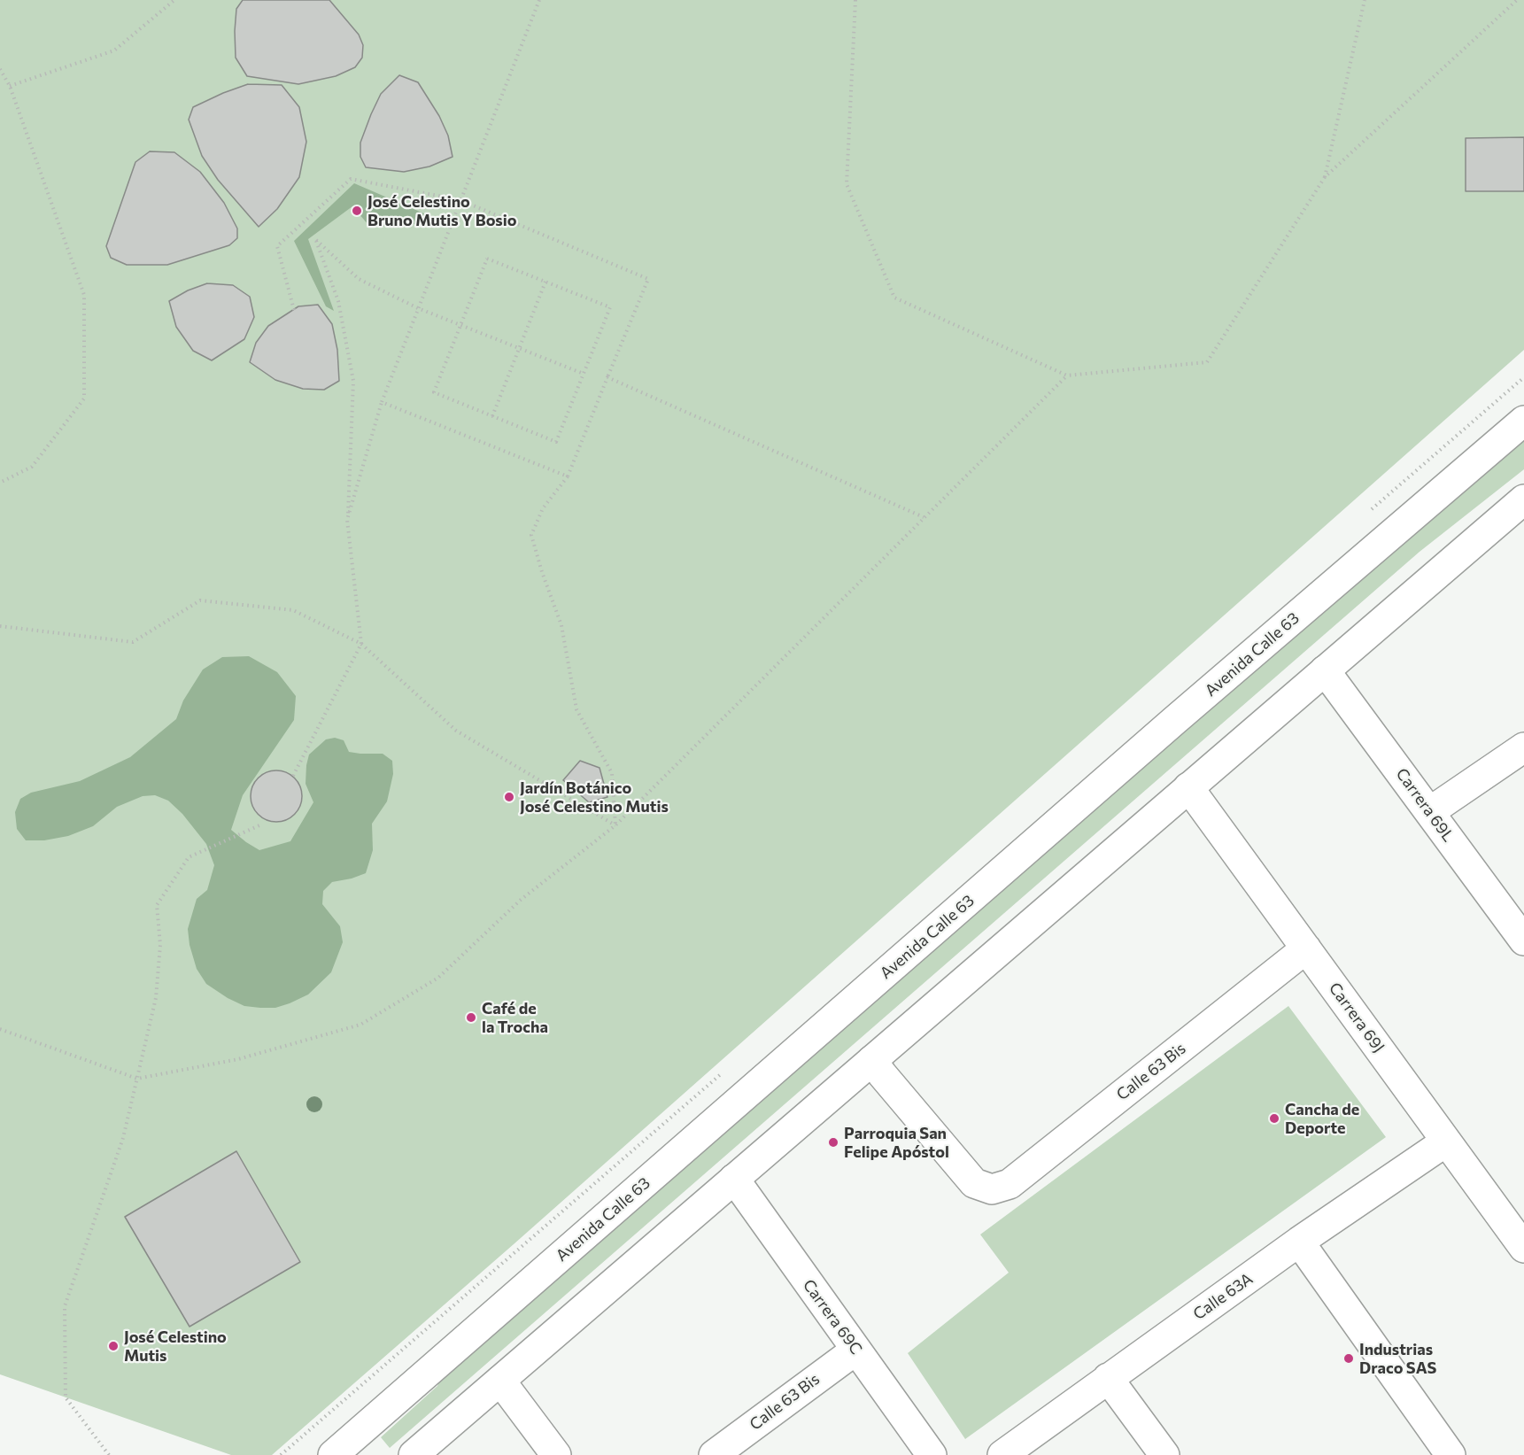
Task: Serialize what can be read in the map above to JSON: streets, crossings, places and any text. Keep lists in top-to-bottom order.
{
  "streets": {
    "street": [
      "Avenida Calle 63",
      "Carrera 69L",
      "Carrera 69J",
      "Calle 63 Bis",
      "Calle 63A",
      "Carrera 69C"
    ]
  },
  "crossings": [
    ["Carrera 69J", "Calle 63 Bis"],
    ["Carrera 69J", "Calle 63A"],
    ["Calle 63 Bis", "Carrera 69C"]
  ],
  "places": [
    "José Celestino Bruno Mutis Y Bosio",
    "Jardín Botánico José Celestino Mutis",
    "Café de la Trocha",
    "Cancha de Deporte",
    "Parroquia San Felipe Apóstol",
    "José Celestino Mutis",
    "Industrias Draco SAS"
  ]
}
